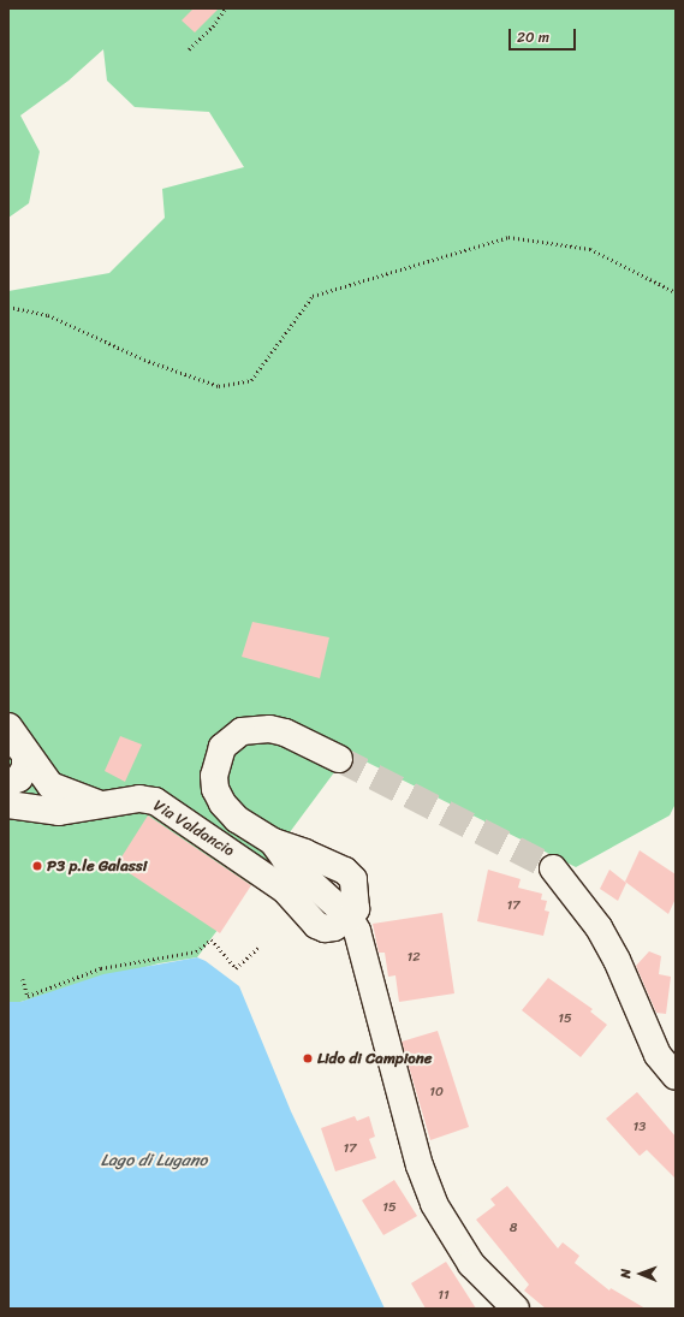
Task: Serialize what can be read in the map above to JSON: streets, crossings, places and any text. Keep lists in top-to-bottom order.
{
  "streets": {
    "street": ["Via Valdancio"]
  },
  "water": ["Lago di Lugano"],
  "places": ["P3 p.le Galassi", "Lido di Campione"],
  "house_numbers": [
    "17",
    "12",
    "15",
    "10",
    "13",
    "17",
    "15",
    "8",
    "11"
  ],
  "scale_bar": "20 m",
  "north": "left"
}
